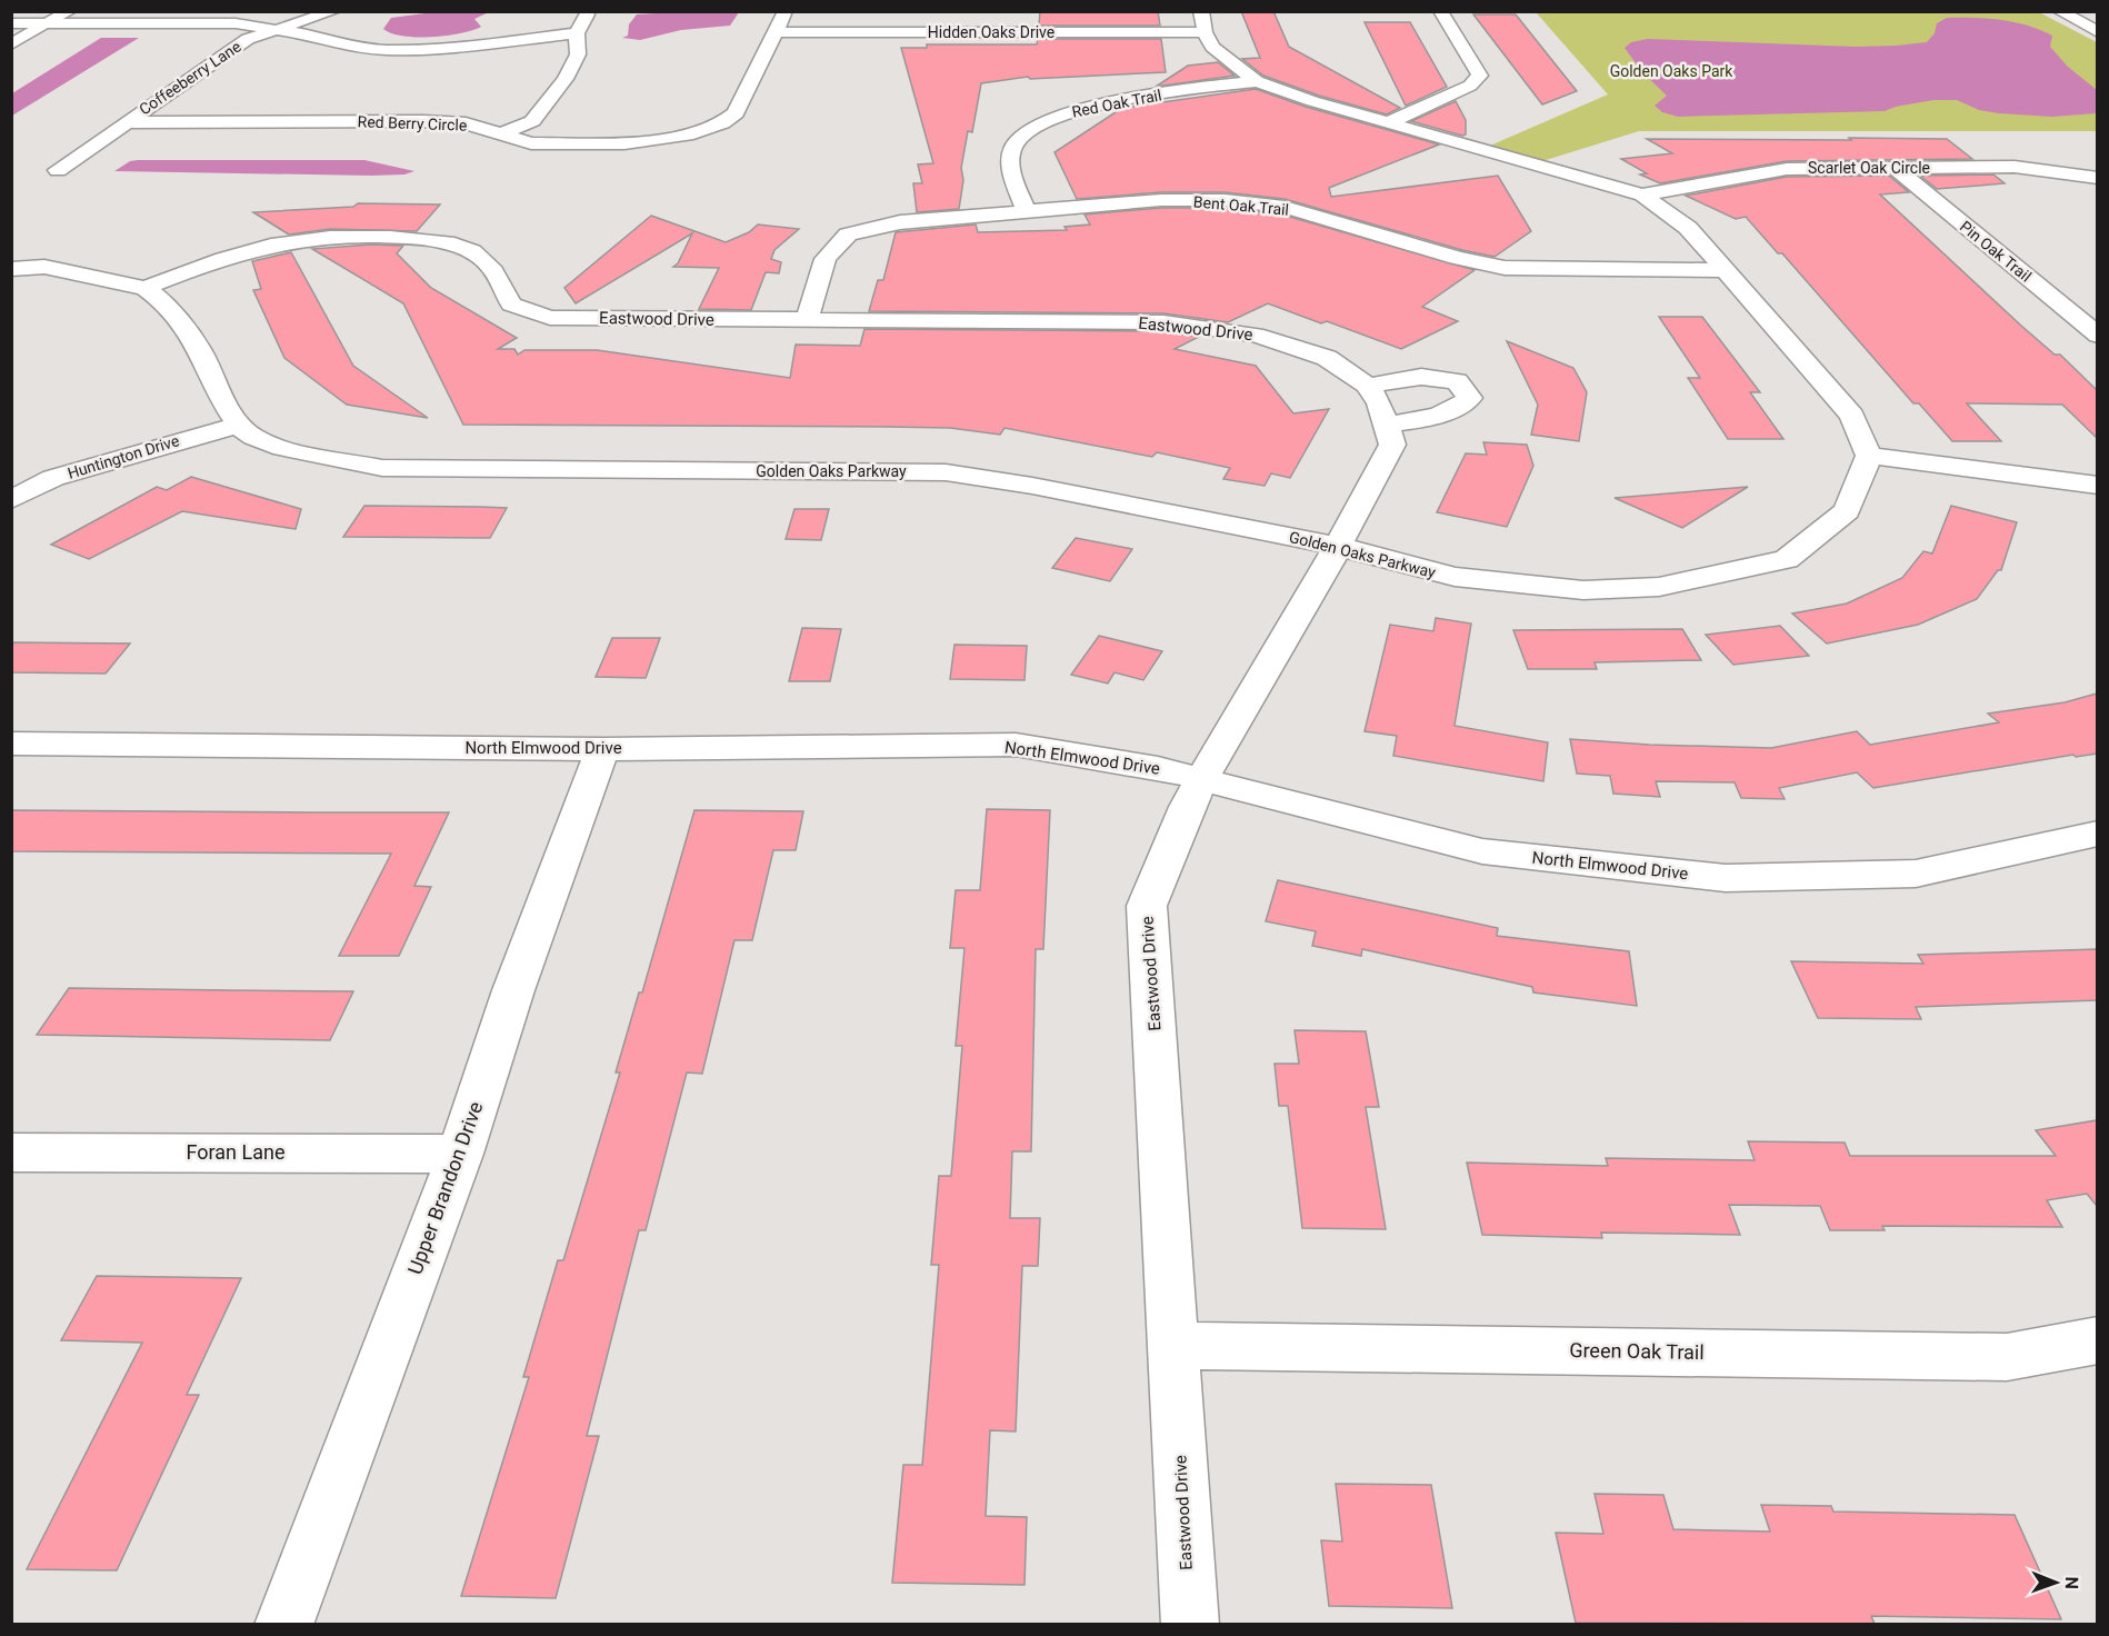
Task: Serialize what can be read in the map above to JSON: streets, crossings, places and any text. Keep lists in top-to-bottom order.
{
  "streets": {
    "street": [
      "Hidden Oaks Drive",
      "Coffeeberry Lane",
      "Red Oak Trail",
      "Red Berry Circle",
      "Scarlet Oak Circle",
      "Bent Oak Trail",
      "Pin Oak Trail",
      "Eastwood Drive",
      "Huntington Drive",
      "Golden Oaks Parkway",
      "North Elmwood Drive",
      "Foran Lane",
      "Upper Brandon Drive",
      "Green Oak Trail"
    ]
  },
  "crossings": [
    ["Hidden Oaks Drive", "Red Berry Circle"],
    ["Coffeeberry Lane", "Red Berry Circle"],
    ["Red Oak Trail", "Bent Oak Trail"],
    ["Scarlet Oak Circle", "Pin Oak Trail"],
    ["Bent Oak Trail", "Eastwood Drive"],
    ["Eastwood Drive", "Golden Oaks Parkway"],
    ["Eastwood Drive", "North Elmwood Drive"],
    ["Eastwood Drive", "Green Oak Trail"],
    ["Huntington Drive", "Golden Oaks Parkway"],
    ["North Elmwood Drive", "Upper Brandon Drive"],
    ["Foran Lane", "Upper Brandon Drive"]
  ],
  "parks": ["Golden Oaks Park"],
  "north": "right"
}
